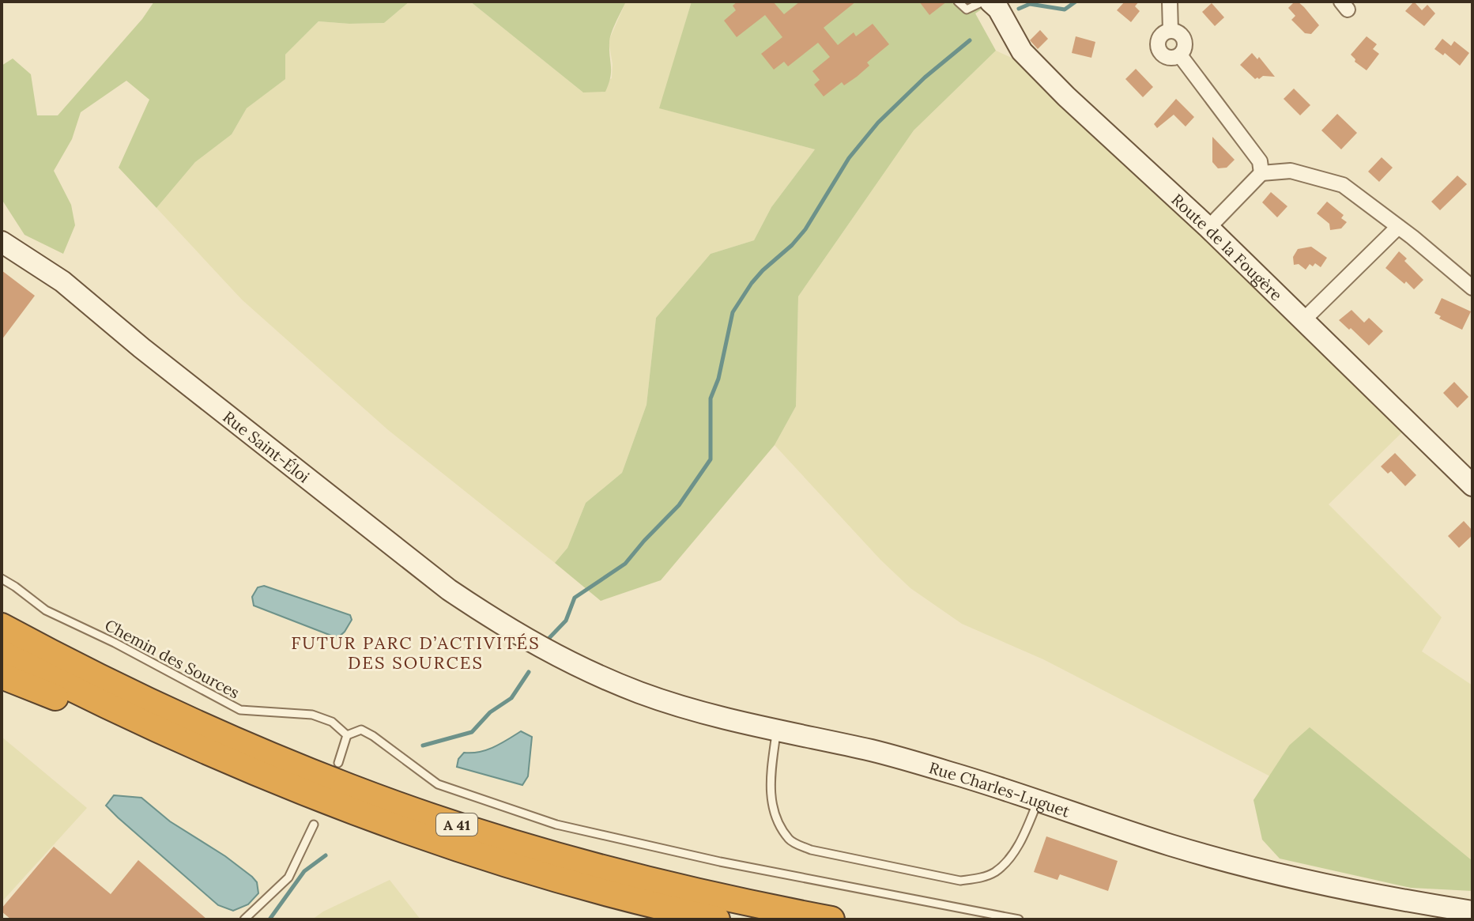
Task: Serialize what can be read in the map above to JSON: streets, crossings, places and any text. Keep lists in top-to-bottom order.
{
  "streets": {
    "highway": ["A 41"],
    "main road": ["Route de la Fougère", "Rue Saint-Éloi", "Rue Charles-Luguet"],
    "lane": ["Chemin des Sources"]
  },
  "crossings": [
    ["Rue Saint-Éloi", "Rue Charles-Luguet"]
  ],
  "districts": ["FUTUR PARC D’ACTIVITÉS DES SOURCES"]
}
